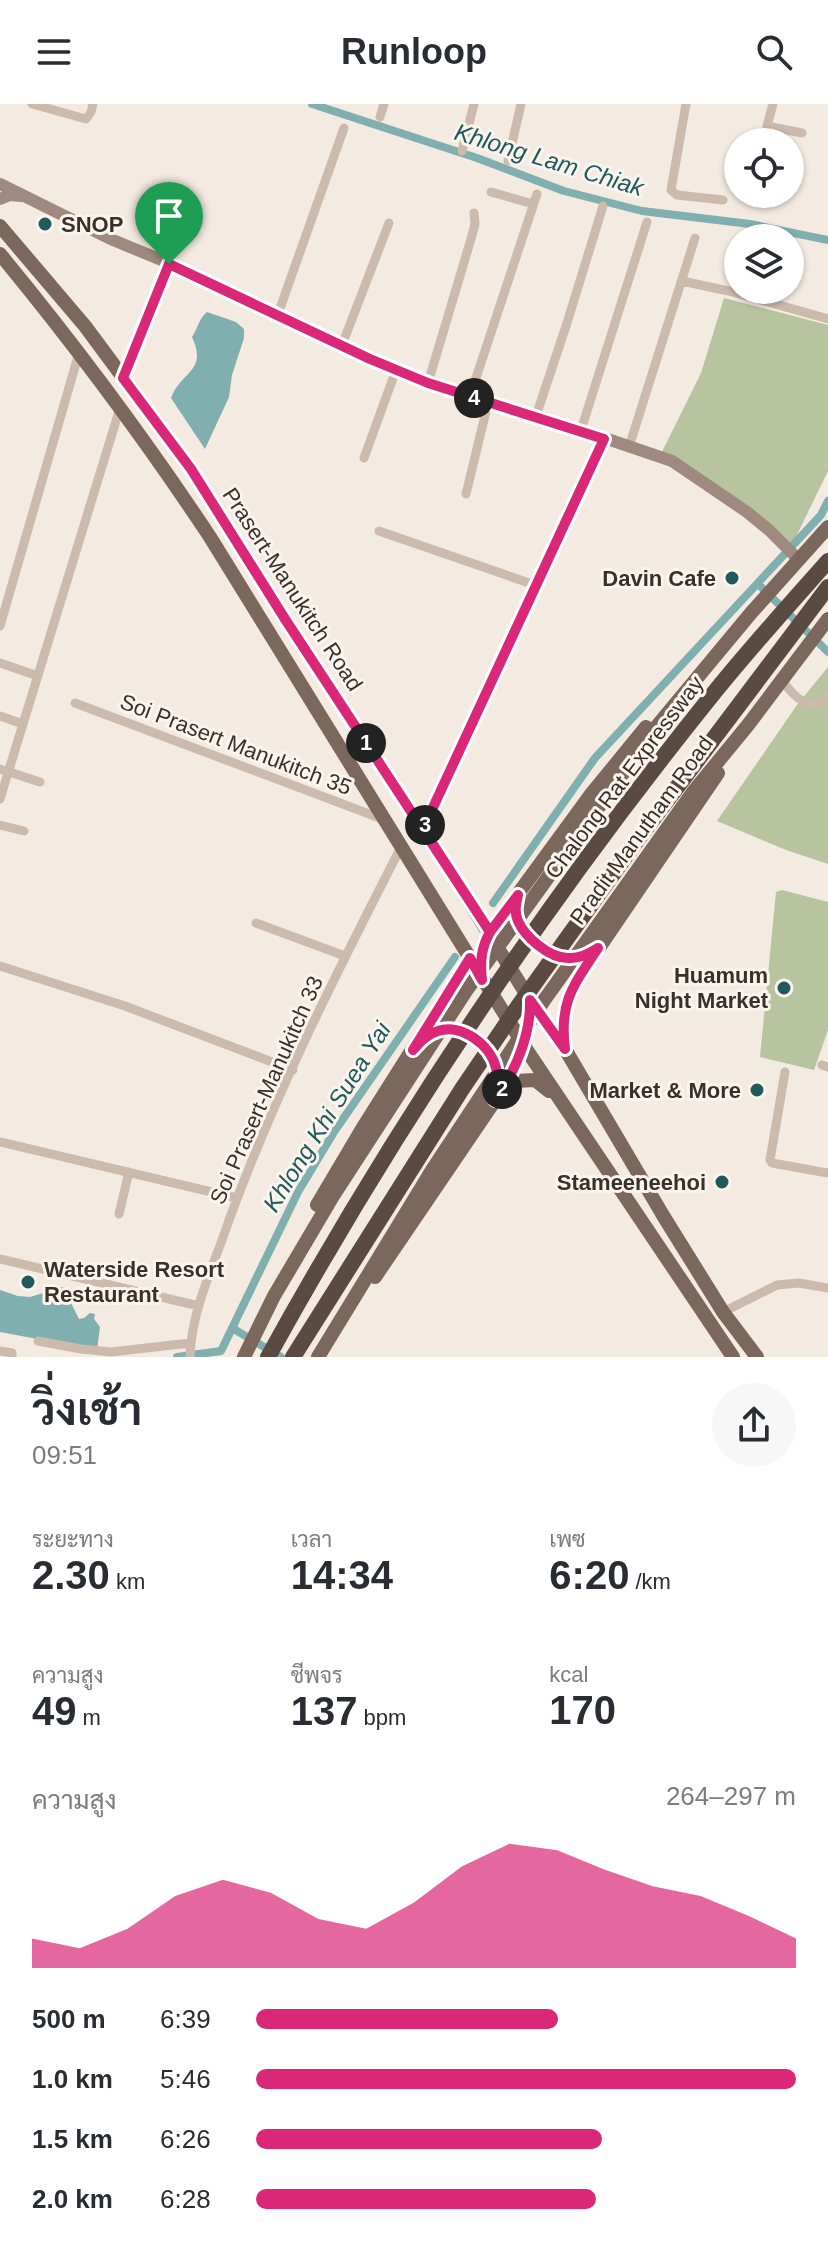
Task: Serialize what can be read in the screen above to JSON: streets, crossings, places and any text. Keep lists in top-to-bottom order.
{
  "streets": {
    "highway": ["Chalong Rat Expressway"],
    "main road": ["Prasert-Manukitch Road", "Pradit Manutham Road"],
    "street": ["Soi Prasert Manukitch 35", "Soi Prasert-Manukitch 33"]
  },
  "crossings": [
    ["Prasert-Manukitch Road", "Soi Prasert Manukitch 35"],
    ["Prasert-Manukitch Road", "Soi Prasert-Manukitch 33"]
  ],
  "water": ["Khlong Lam Chiak", "Khlong Khi Suea Yai"],
  "places": [
    "SNOP",
    "Davin Cafe",
    "Huamum Night Market",
    "Market & More",
    "Stameeneehoi",
    "Waterside Resort Restaurant"
  ],
  "page": {
    "header": "Runloop",
    "pins": [
      "4",
      "1",
      "3",
      "2"
    ],
    "heading": ["วิ่งเช้า", "09:51"],
    "stats": [
      ["ระยะทาง", "2.30 km"],
      ["เวลา", "14:34"],
      ["เพซ", "6:20 /km"],
      ["ความสูง", "49 m"],
      ["ชีพจร", "137 bpm"],
      ["kcal", "170"]
    ],
    "chart": ["ความสูง", "264–297 m"],
    "list": [
      {
        "name": "500 m",
        "note": "6:39"
      },
      {
        "name": "1.0 km",
        "note": "5:46"
      },
      {
        "name": "1.5 km",
        "note": "6:26"
      },
      {
        "name": "2.0 km",
        "note": "6:28"
      }
    ]
  }
}
